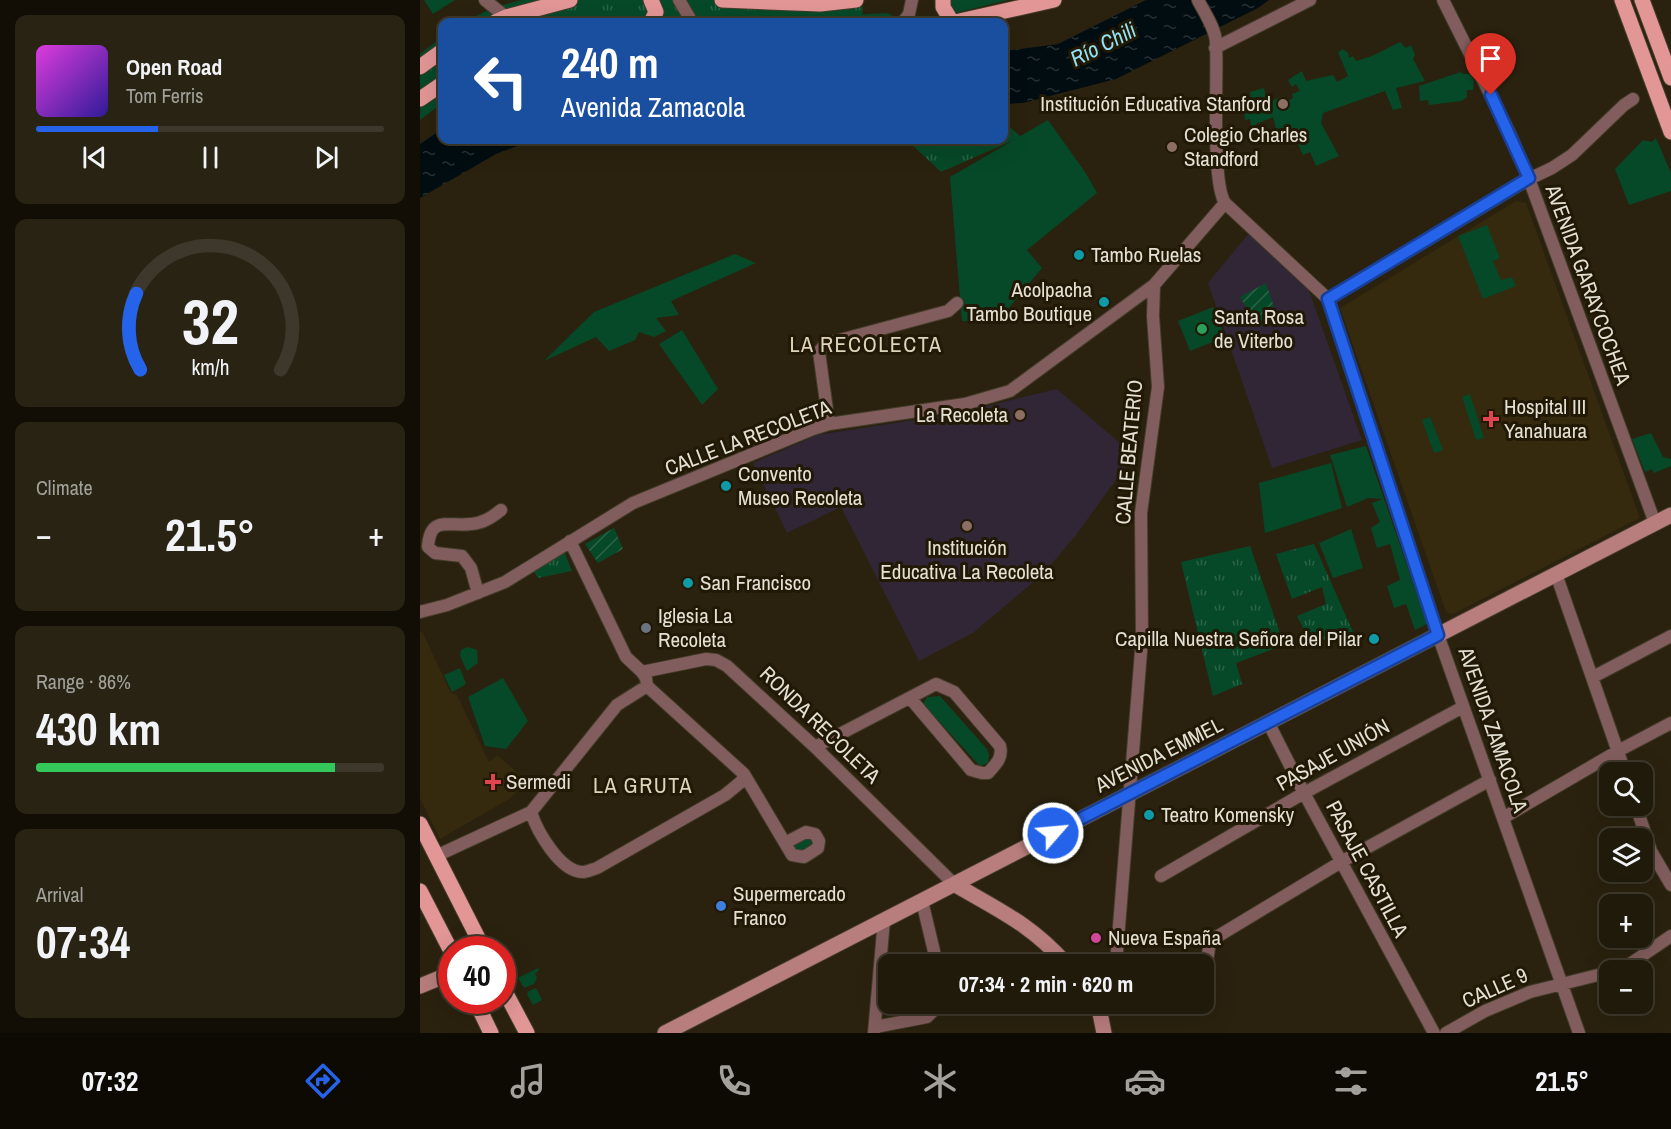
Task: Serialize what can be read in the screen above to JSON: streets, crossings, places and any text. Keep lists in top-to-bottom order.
{
  "streets": {
    "street": [
      "AVENIDA GARAYCOCHEA",
      "CALLE LA RECOLETA",
      "CALLE BEATERIO",
      "RONDA RECOLETA",
      "AVENIDA ZAMACOLA",
      "AVENIDA EMMEL",
      "PASAJE UNIÓN",
      "PASAJE CASTILLA",
      "CALLE 9"
    ]
  },
  "crossings": [
    ["AVENIDA GARAYCOCHEA", "AVENIDA EMMEL"],
    ["CALLE LA RECOLETA", "CALLE BEATERIO"],
    ["CALLE BEATERIO", "AVENIDA EMMEL"],
    ["RONDA RECOLETA", "AVENIDA EMMEL"],
    ["AVENIDA ZAMACOLA", "AVENIDA EMMEL"],
    ["AVENIDA ZAMACOLA", "PASAJE UNIÓN"],
    ["AVENIDA ZAMACOLA", "CALLE 9"],
    ["AVENIDA EMMEL", "PASAJE CASTILLA"],
    ["PASAJE UNIÓN", "PASAJE CASTILLA"]
  ],
  "districts": ["LA RECOLECTA", "LA GRUTA"],
  "water": ["Río Chili"],
  "places": {
    "other": [
      "Institución Educativa Stanford",
      "Colegio Charles Standford",
      "Tambo Ruelas",
      "Acolpacha Tambo Boutique",
      "Santa Rosa de Viterbo",
      "La Recoleta",
      "Convento Museo Recoleta",
      "Institución Educativa La Recoleta",
      "San Francisco",
      "Iglesia La Recoleta",
      "Capilla Nuestra Señora del Pilar",
      "Teatro Komensky",
      "Supermercado Franco",
      "Nueva España"
    ],
    "health": ["Hospital III Yanahuara", "Sermedi"]
  },
  "page": {
    "turn": ["240 m", "Avenida Zamacola"],
    "song": ["Open Road", "Tom Ferris"],
    "tile": [
      "Climate",
      ["Range · 86%", "430 km"],
      ["Arrival", "07:34"]
    ],
    "heat": ["−", "21.5°", "+"],
    "map_buttons": ["+", "−"],
    "limit": "40",
    "trip": "07:34 · 2 min · 620 m",
    "tabs": ["07:32", "21.5°"],
    "gauge": ["32", "km/h"]
  }
}
